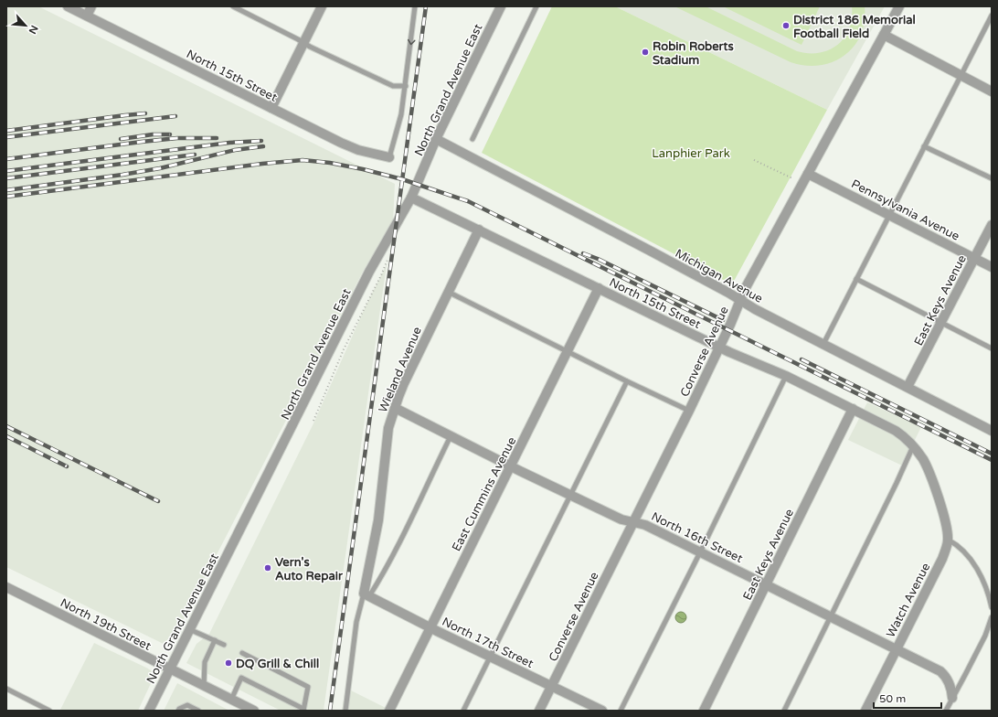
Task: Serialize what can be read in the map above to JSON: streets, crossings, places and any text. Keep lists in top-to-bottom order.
{
  "streets": {
    "street": [
      "North 15th Street",
      "North Grand Avenue East",
      "Pennsylvania Avenue",
      "Michigan Avenue",
      "East Keys Avenue",
      "Converse Avenue",
      "Wieland Avenue",
      "East Cummins Avenue",
      "North 16th Street",
      "Watch Avenue",
      "North 19th Street",
      "North 17th Street"
    ]
  },
  "crossings": [
    ["North 15th Street", "North Grand Avenue East"],
    ["North 15th Street", "East Keys Avenue"],
    ["North 15th Street", "Converse Avenue"],
    ["North 15th Street", "Wieland Avenue"],
    ["North 15th Street", "East Cummins Avenue"],
    ["North 15th Street", "Watch Avenue"],
    ["North Grand Avenue East", "Michigan Avenue"],
    ["North Grand Avenue East", "North 19th Street"],
    ["Pennsylvania Avenue", "East Keys Avenue"],
    ["Pennsylvania Avenue", "Converse Avenue"],
    ["Michigan Avenue", "East Keys Avenue"],
    ["Michigan Avenue", "Converse Avenue"],
    ["East Keys Avenue", "North 16th Street"],
    ["Converse Avenue", "North 16th Street"],
    ["Converse Avenue", "North 17th Street"],
    ["Wieland Avenue", "North 16th Street"],
    ["Wieland Avenue", "North 17th Street"],
    ["East Cummins Avenue", "North 16th Street"],
    ["East Cummins Avenue", "North 17th Street"],
    ["North 16th Street", "Watch Avenue"]
  ],
  "parks": ["Lanphier Park"],
  "places": [
    "District 186 Memorial Football Field",
    "Robin Roberts Stadium",
    "Vern's Auto Repair",
    "DQ Grill & Chill"
  ],
  "scale_bar": "50 m",
  "north": "bottom right"
}
